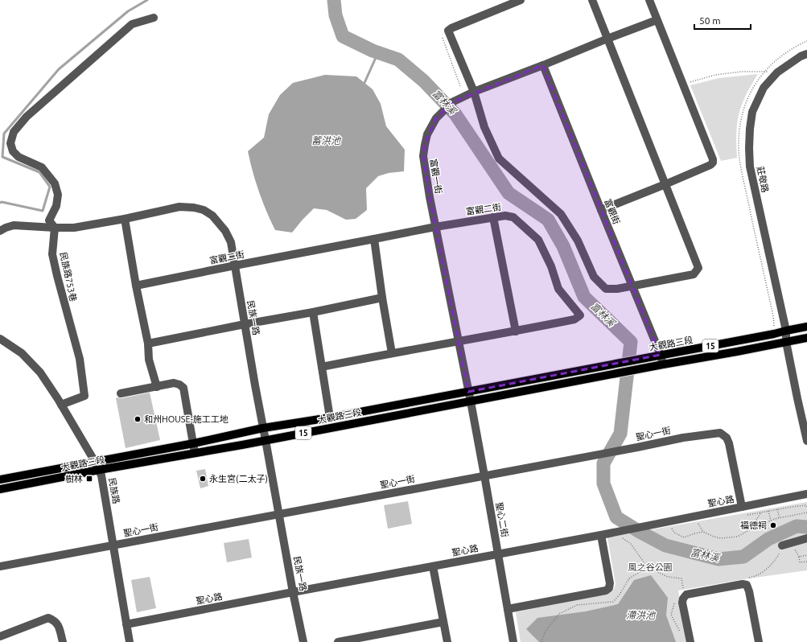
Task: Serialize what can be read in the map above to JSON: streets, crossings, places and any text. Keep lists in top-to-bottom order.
{
  "streets": {
    "main road": ["大觀路三段", "15"],
    "street": [
      "富觀一街",
      "莊敬路",
      "富觀二街",
      "富觀街",
      "民族路753巷",
      "民族一路",
      "聖心一街",
      "民族路",
      "聖心路",
      "聖心二街"
    ]
  },
  "crossings": [
    ["富觀一街", "富觀二街"],
    ["富觀一街", "富觀街"],
    ["富觀一街", "大觀路三段"],
    ["富觀一街", "聖心二街"],
    ["莊敬路", "大觀路三段"],
    ["莊敬路", "15"],
    ["富觀二街", "民族一路"],
    ["富觀街", "大觀路三段"],
    ["富觀街", "15"],
    ["民族路753巷", "民族一路"],
    ["民族路753巷", "民族路"],
    ["民族一路", "大觀路三段"],
    ["民族一路", "聖心一街"],
    ["民族一路", "聖心路"],
    ["大觀路三段", "15"],
    ["大觀路三段", "民族路"],
    ["大觀路三段", "聖心二街"],
    ["聖心一街", "民族路"],
    ["聖心一街", "聖心路"],
    ["聖心一街", "聖心二街"],
    ["民族路", "聖心路"],
    ["聖心路", "聖心二街"]
  ],
  "water": ["富林溪", "蓄洪池", "滯洪池"],
  "parks": ["風之谷公園"],
  "places": {
    "other": ["和州HOUSE-施工工地", "永生宮(二太子)", "福德祠"],
    "transit": ["樹林"]
  },
  "scale_bar": "50 m"
}
